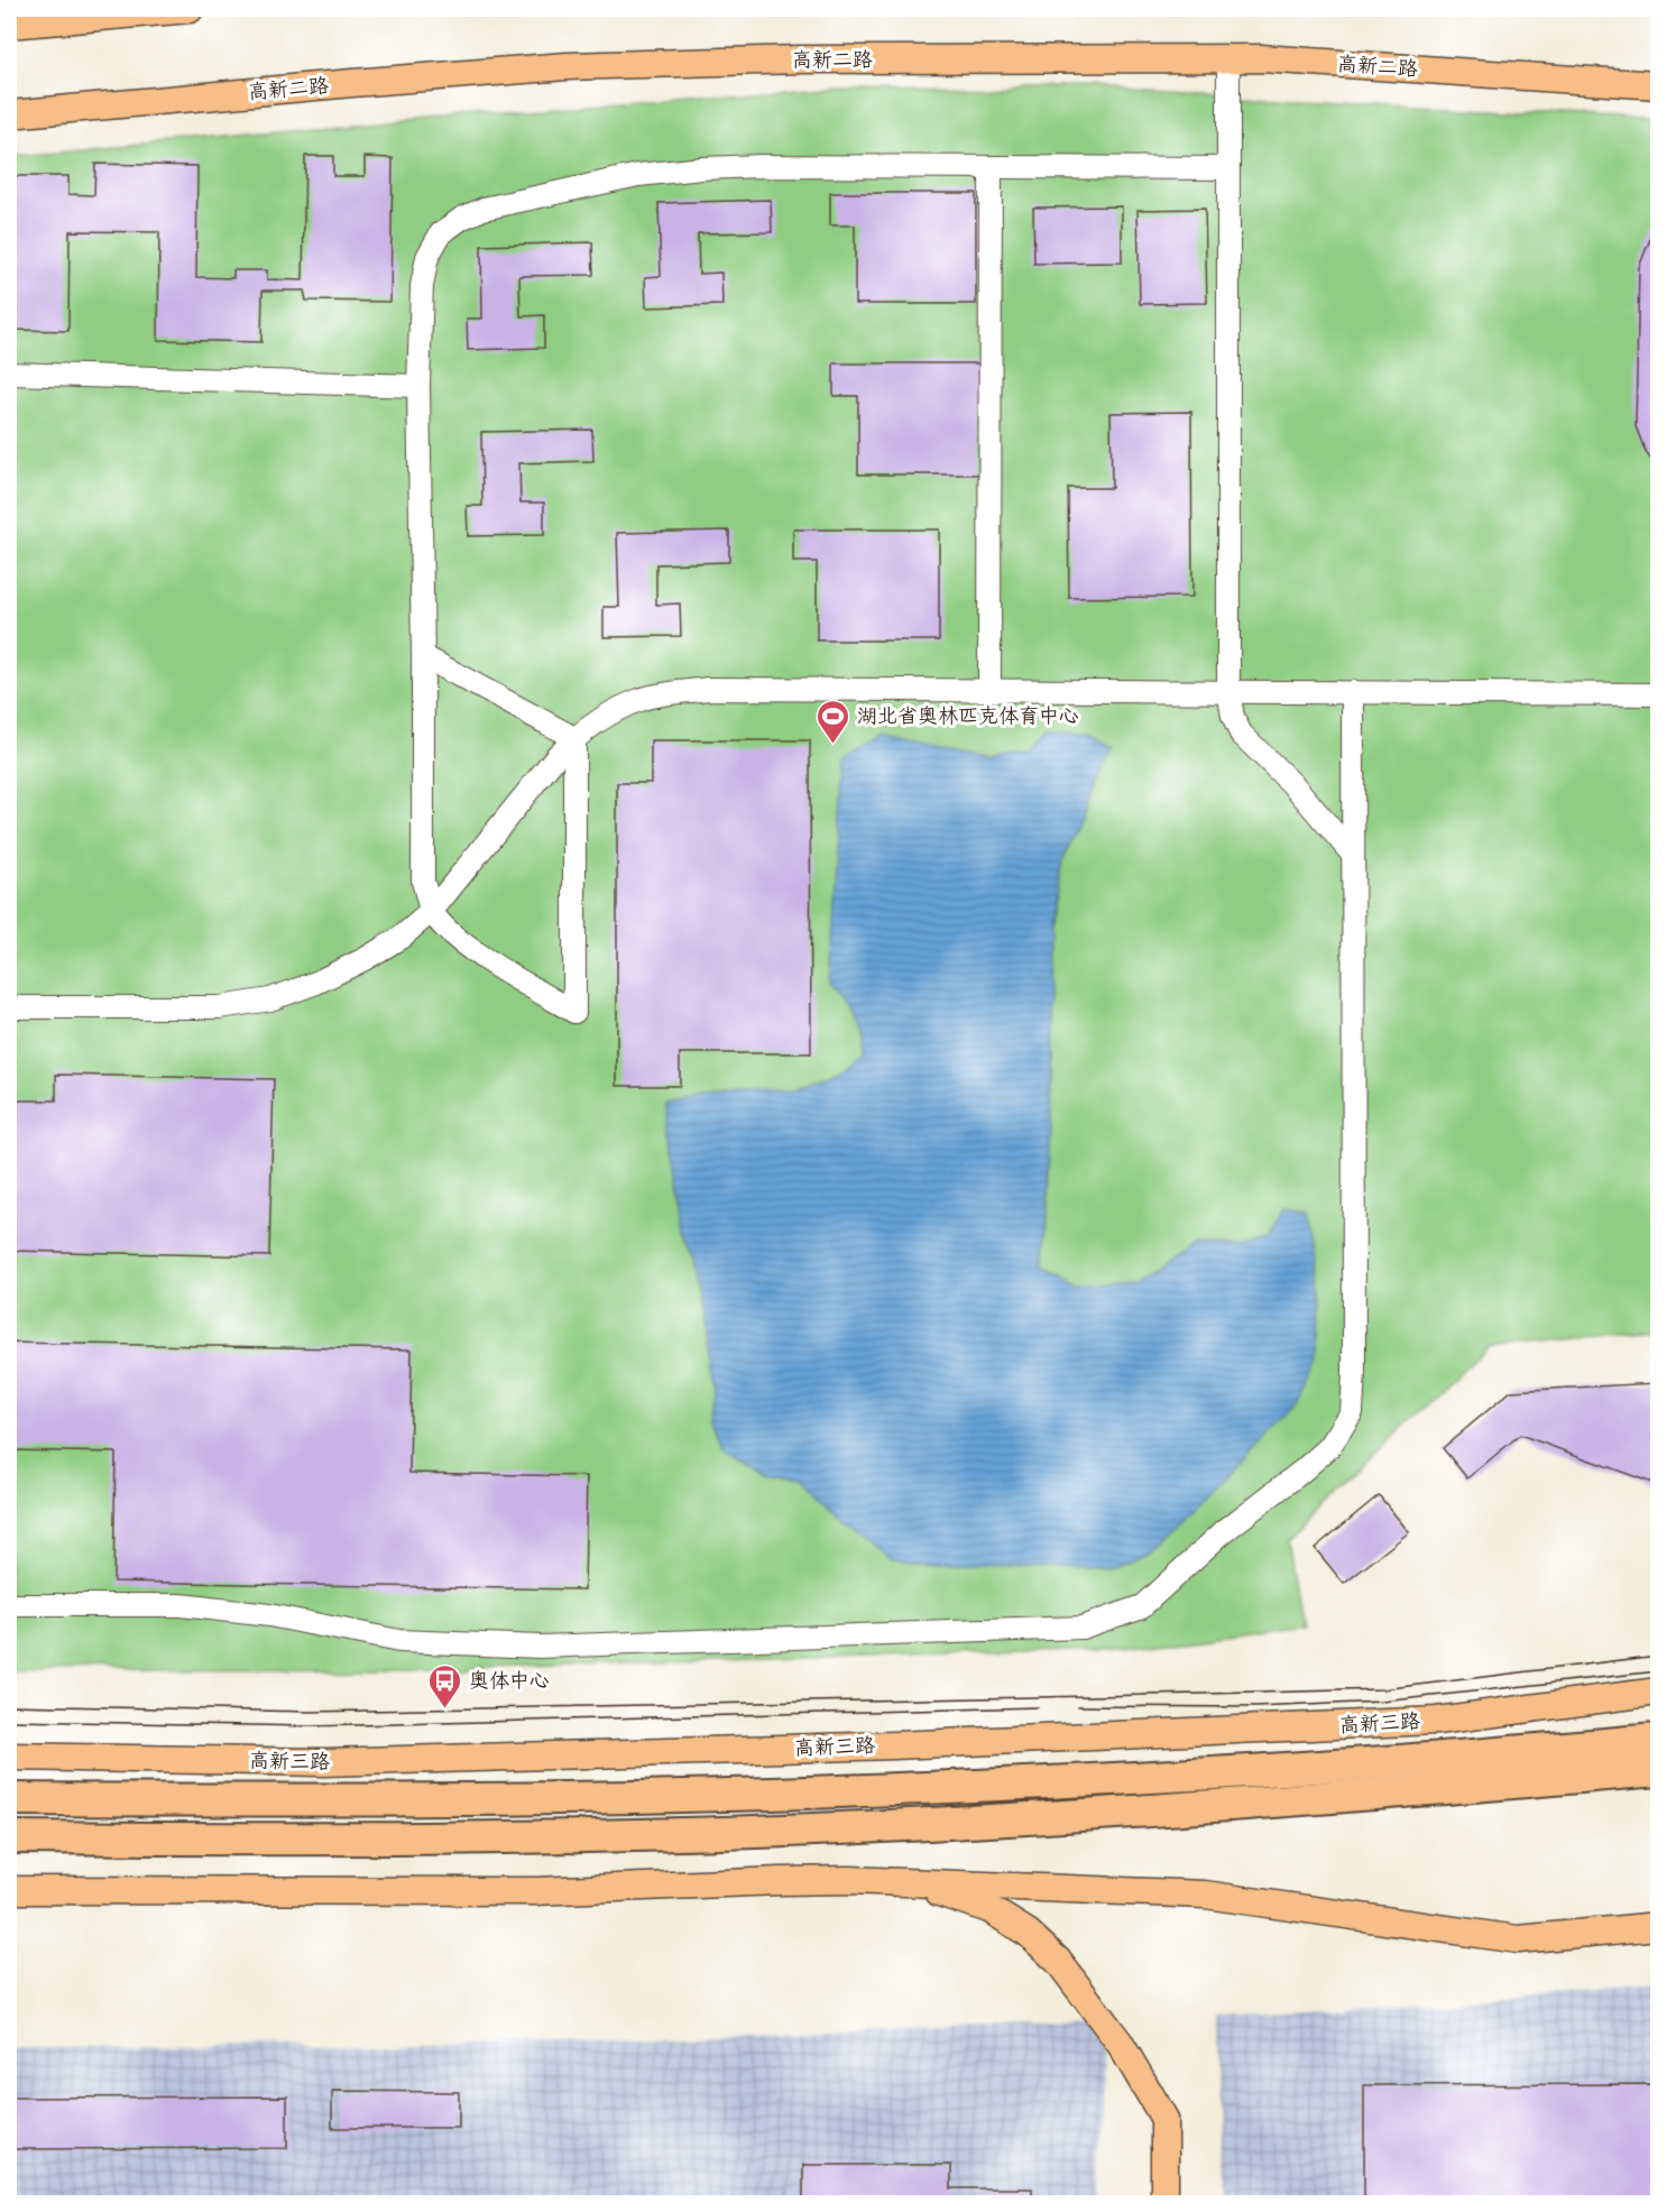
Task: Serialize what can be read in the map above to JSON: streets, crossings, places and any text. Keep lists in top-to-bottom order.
{
  "streets": {
    "highway": ["高新三路"],
    "main road": ["高新二路"]
  },
  "places": {
    "sports": ["湖北省奥林匹克体育中心"],
    "bus stop": ["奥体中心"]
  }
}
